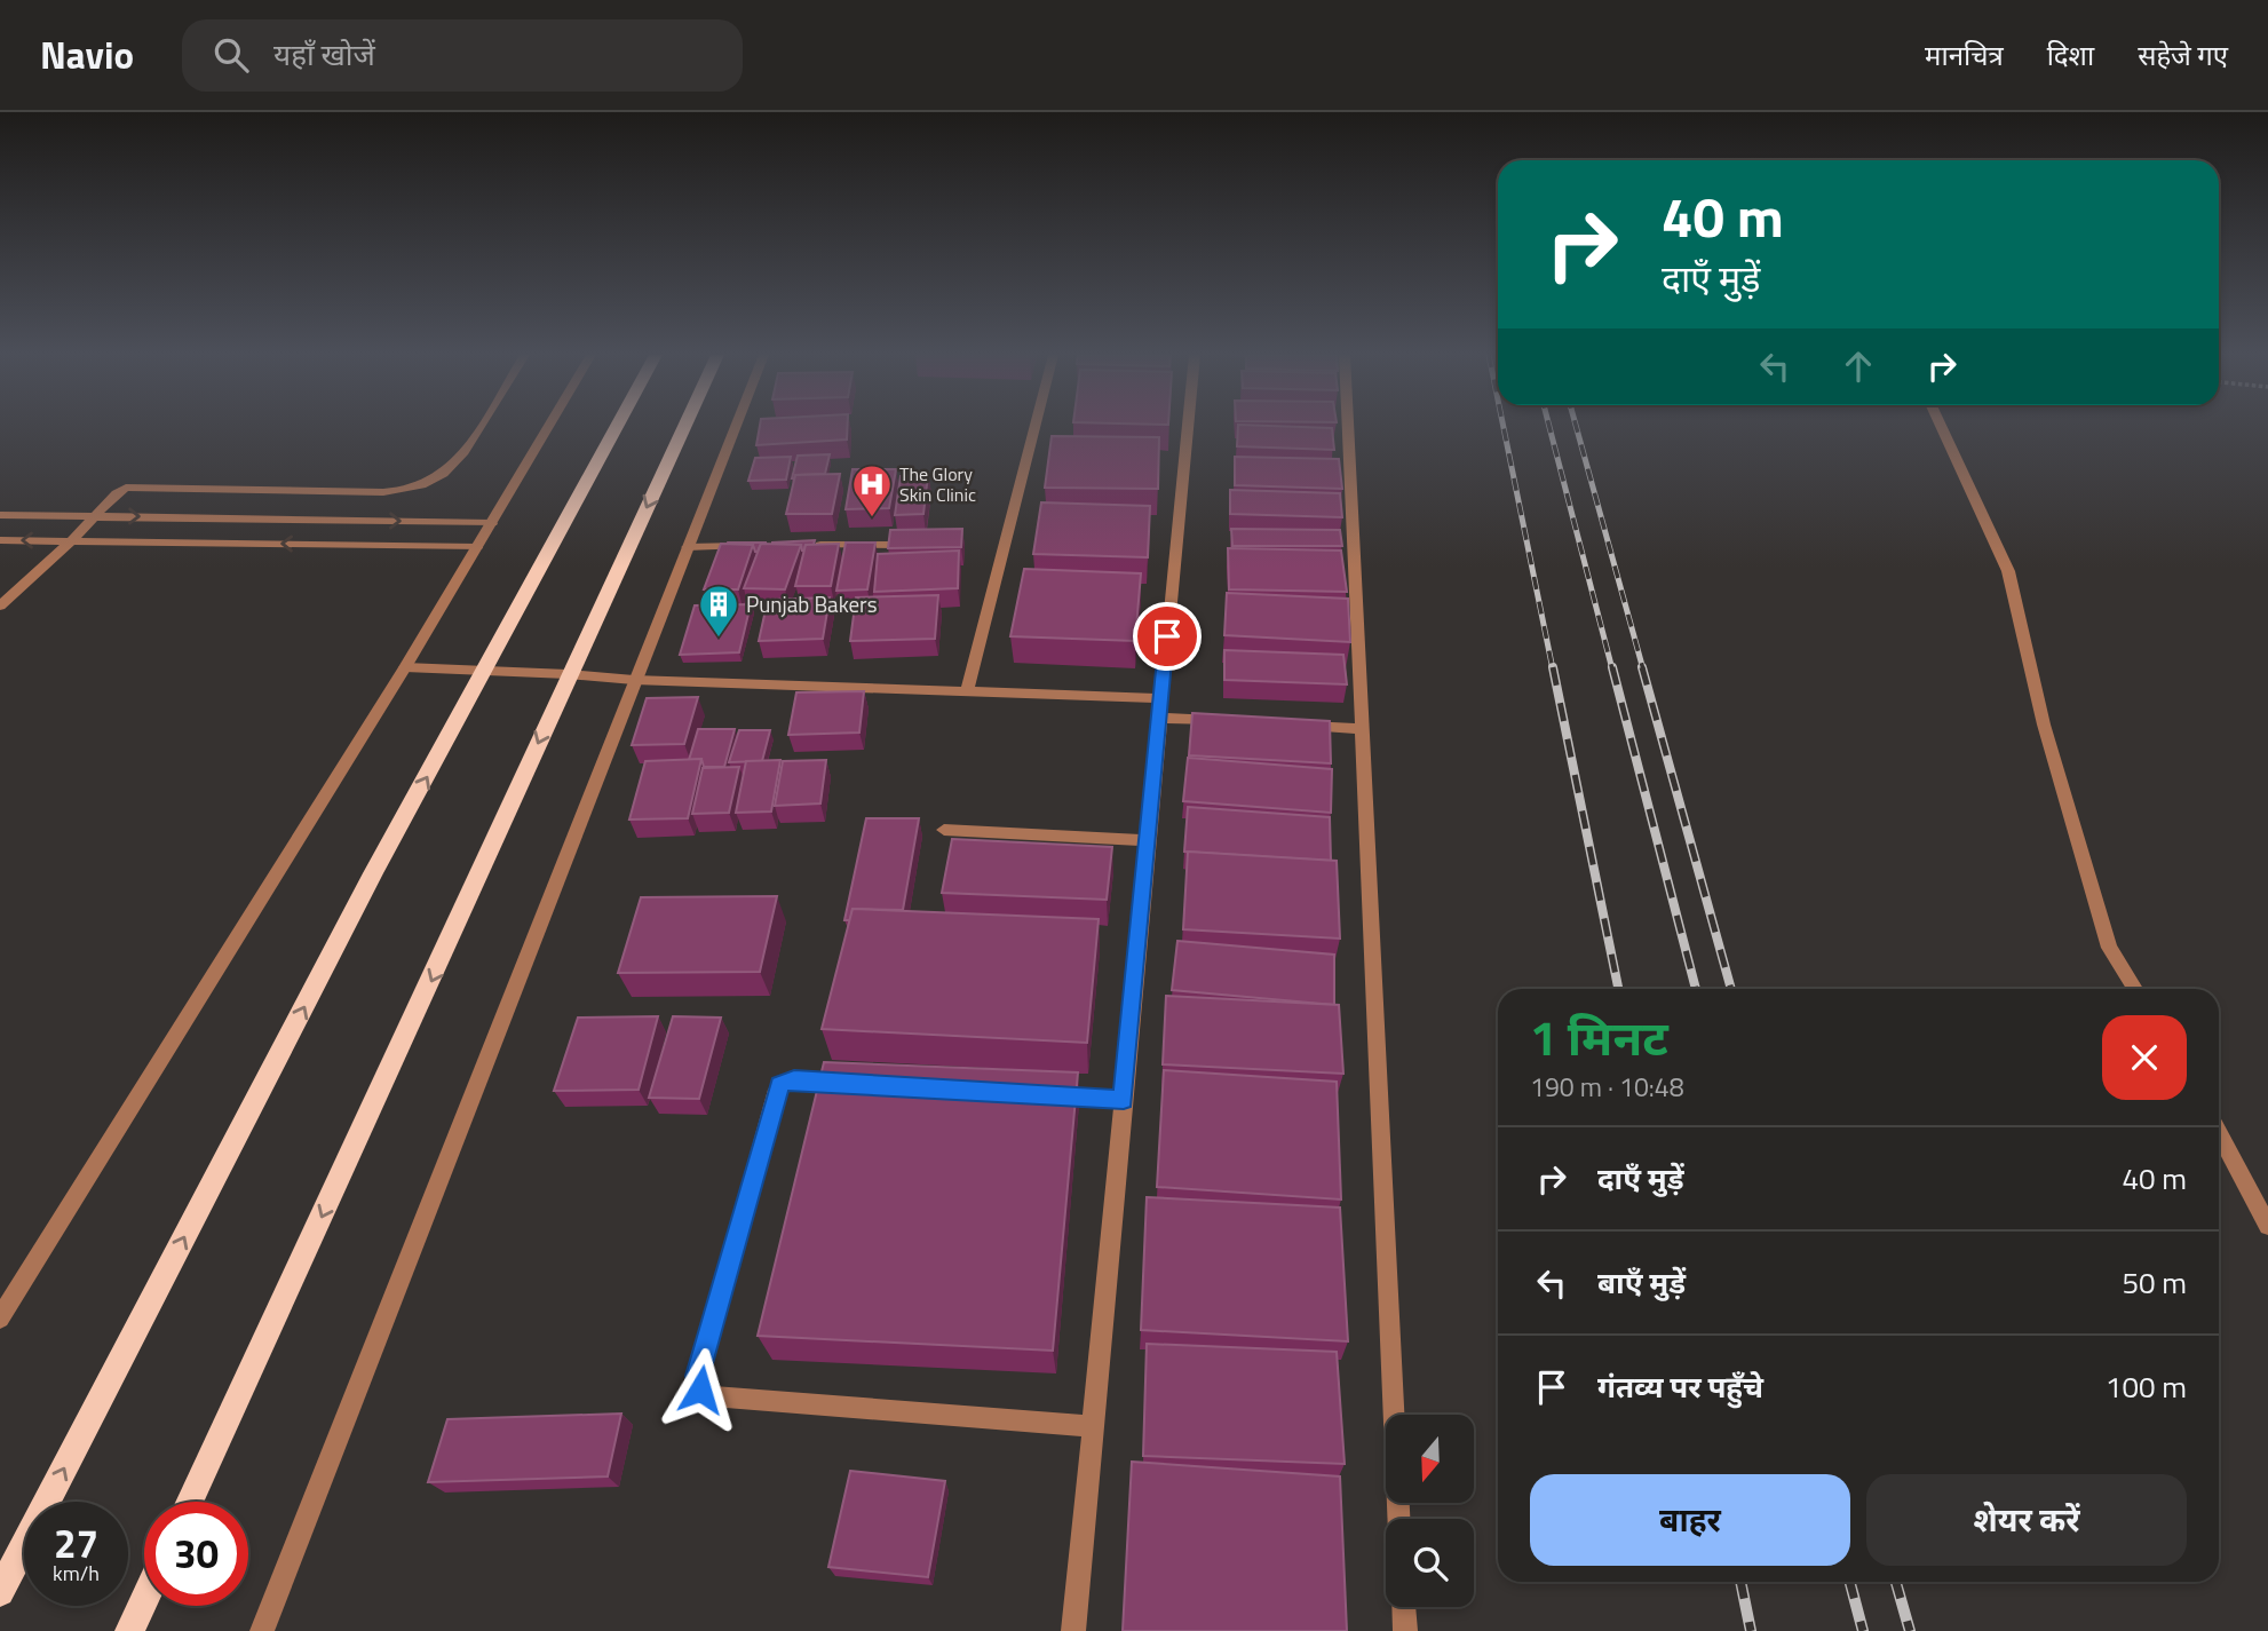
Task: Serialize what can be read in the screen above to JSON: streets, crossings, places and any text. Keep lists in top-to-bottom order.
{
  "places": {
    "hospital": ["The Glory Skin Clinic"],
    "building": ["Punjab Bakers"]
  },
  "north": "bottom",
  "page": {
    "header": "Navio",
    "search": "यहाँ खोजें",
    "nav": ["मानचित्र", "दिशा", "सहेजे गए"],
    "turn": ["40 m", "दाएँ मुड़ें"],
    "heading": ["1 मिनट", "190 m · 10:48"],
    "list": [
      {
        "name": "दाएँ मुड़ें",
        "value": "40 m"
      },
      {
        "name": "बाएँ मुड़ें",
        "value": "50 m"
      },
      {
        "name": "गंतव्य पर पहुँचे",
        "value": "100 m"
      }
    ],
    "buttons": ["बाहर", "शेयर करें"],
    "speed": "27 km/h",
    "limit": "30"
  }
}
